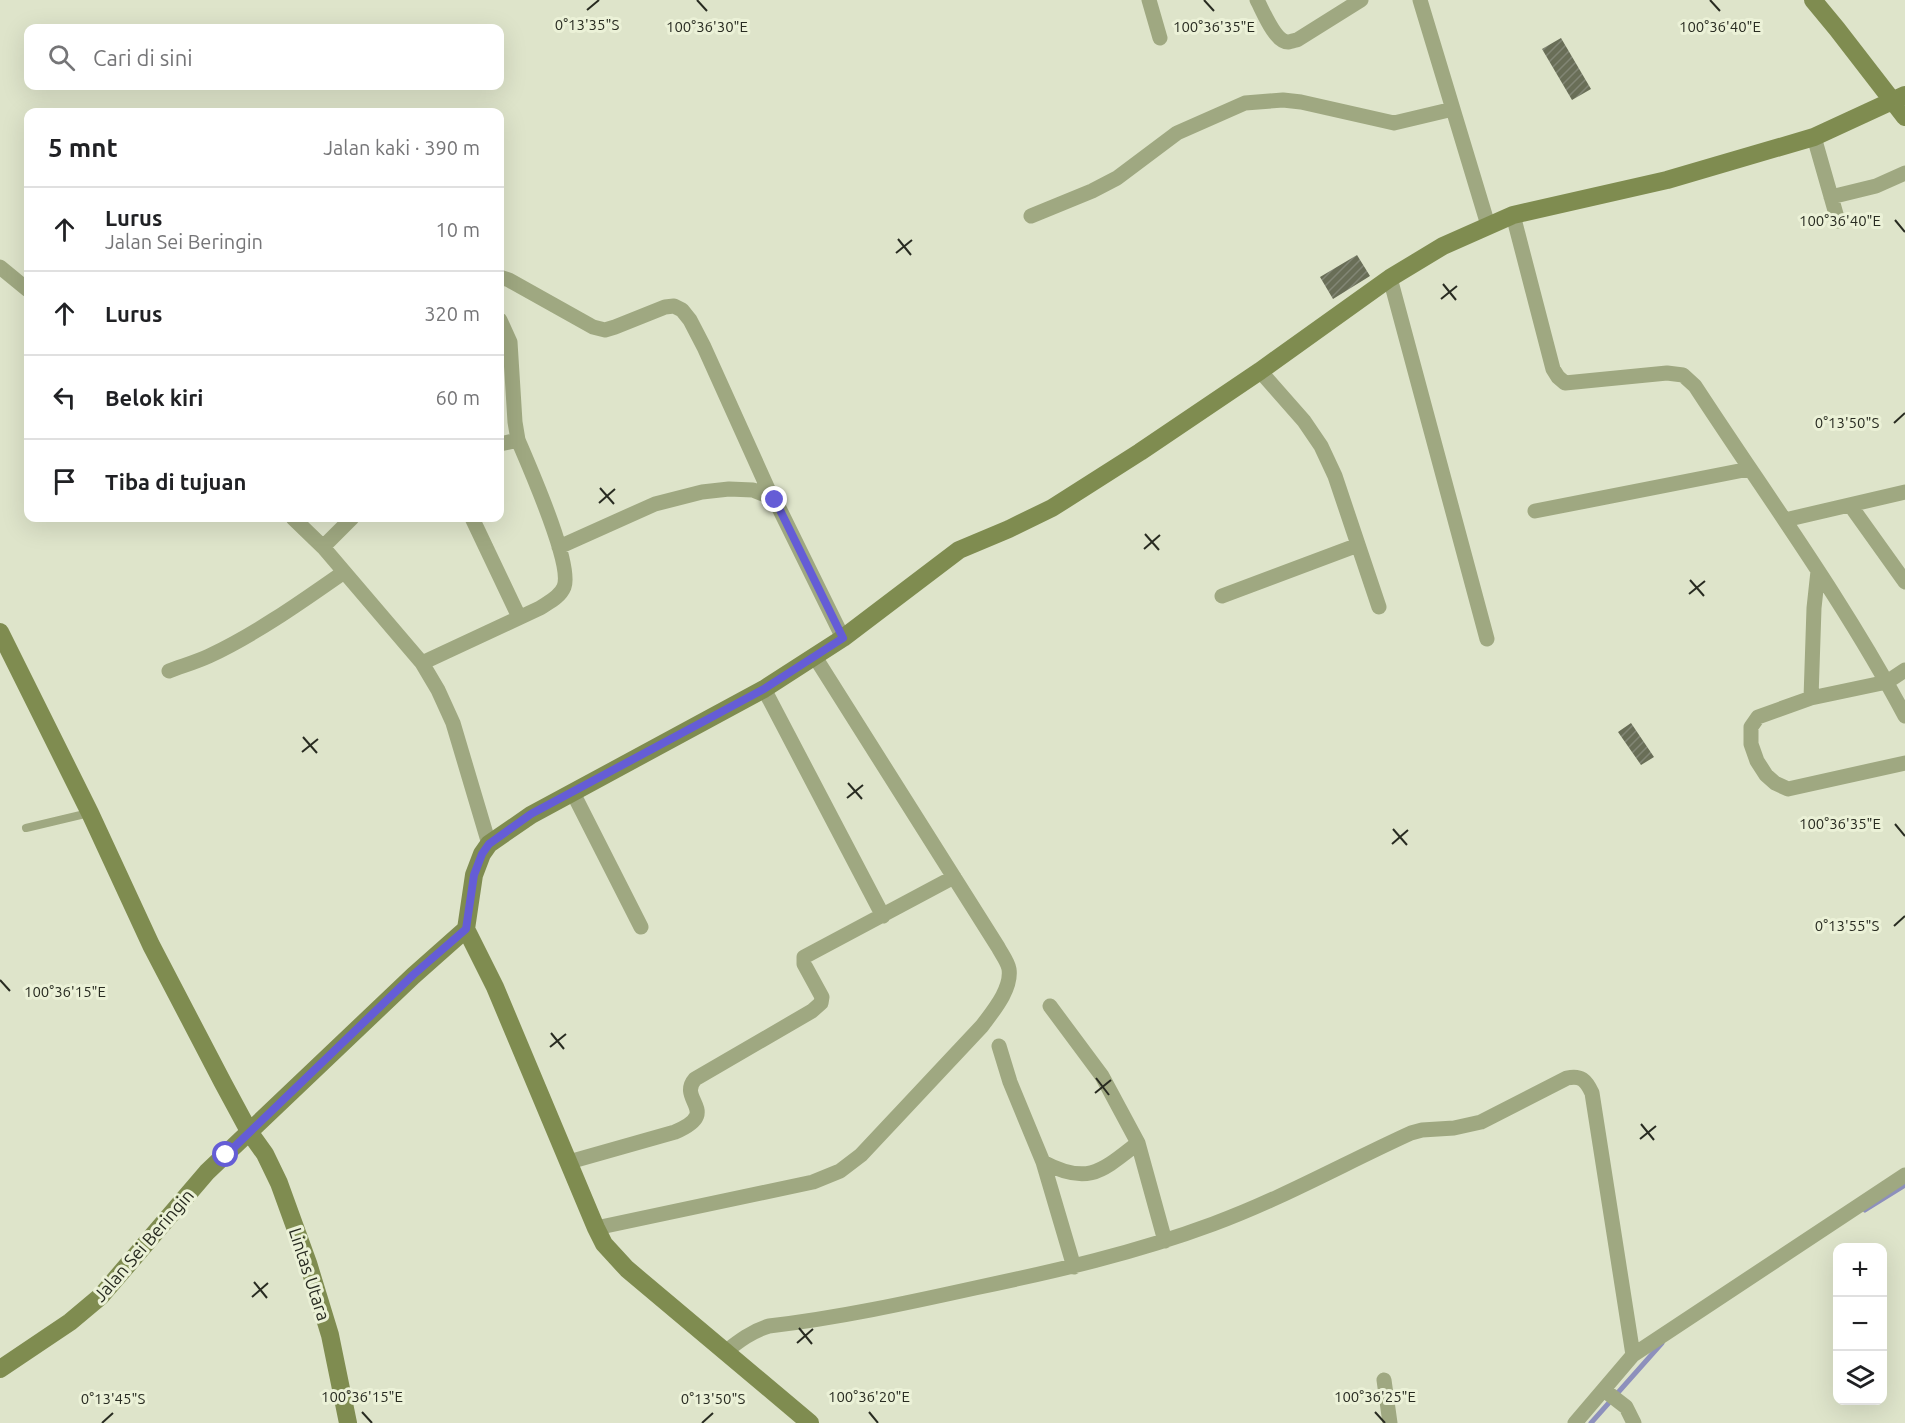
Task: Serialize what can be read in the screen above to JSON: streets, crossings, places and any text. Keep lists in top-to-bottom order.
{
  "streets": {
    "street": ["Jalan Sei Beringin", "Lintas Utara"]
  },
  "crossings": [
    ["Jalan Sei Beringin", "Lintas Utara"]
  ],
  "page": {
    "search": "Cari di sini",
    "heading": ["5 mnt", "Jalan kaki · 390 m"],
    "list": [
      ["Lurus", "Jalan Sei Beringin", "10 m"],
      ["Lurus", "320 m"],
      ["Belok kiri", "60 m"],
      "Tiba di tujuan"
    ],
    "map_buttons": ["+", "−"]
  },
  "coordinates": [
    "0°13'35\"S",
    "100°36'30\"E",
    "100°36'35\"E",
    "100°36'40\"E",
    "0°13'50\"S",
    "0°13'55\"S",
    "100°36'15\"E",
    "100°36'20\"E",
    "100°36'25\"E",
    "0°13'45\"S"
  ]
}
